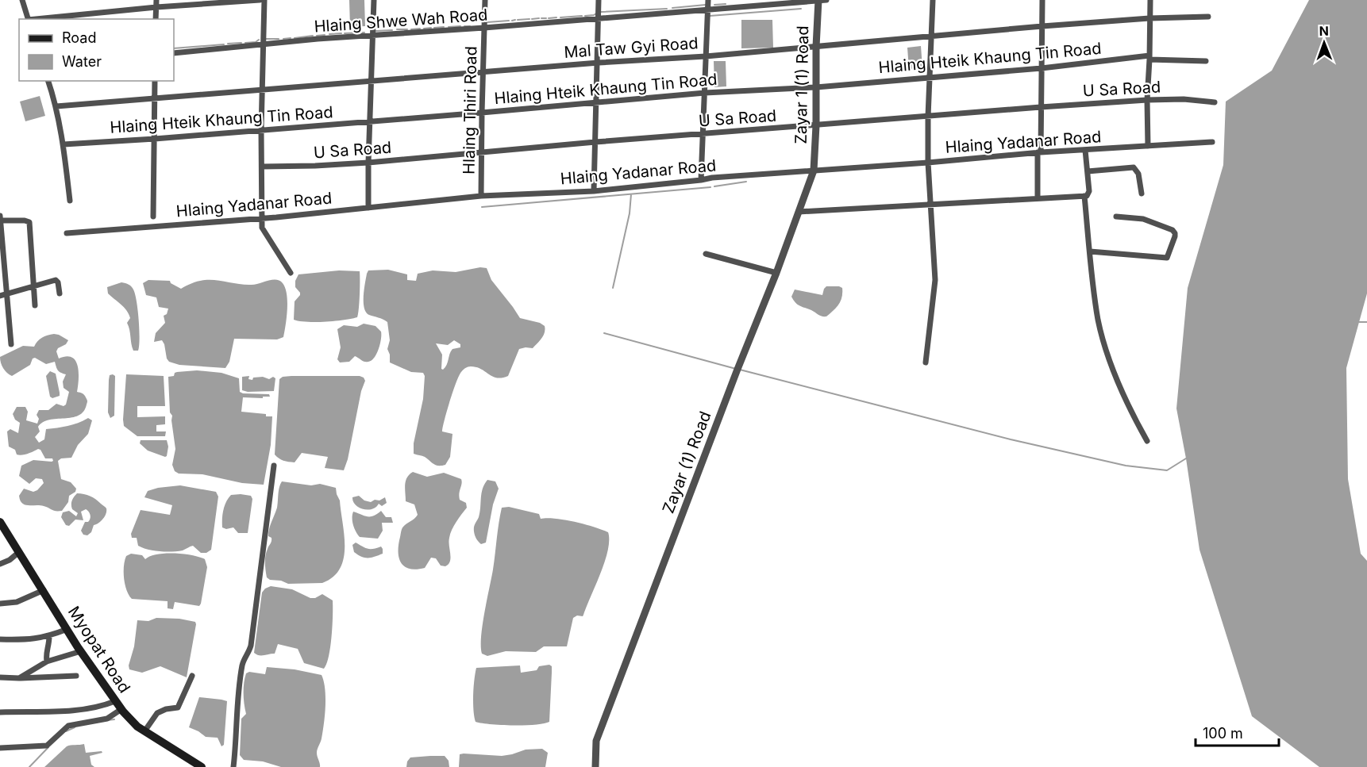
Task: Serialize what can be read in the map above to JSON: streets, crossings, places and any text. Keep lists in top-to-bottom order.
{
  "streets": {
    "main road": ["Myopat Road"],
    "street": [
      "Hlaing Shwe Wah Road",
      "Mal Taw Gyi Road",
      "Hlaing Hteik Khaung Tin Road",
      "Zayar 1 (1) Road",
      "U Sa Road",
      "Hlaing Thiri Road",
      "Hlaing Yadanar Road",
      "Zayar (1) Road"
    ]
  },
  "crossings": [
    ["Hlaing Shwe Wah Road", "Zayar 1 (1) Road"],
    ["Hlaing Shwe Wah Road", "Hlaing Thiri Road"],
    ["Mal Taw Gyi Road", "Zayar 1 (1) Road"],
    ["Mal Taw Gyi Road", "Hlaing Thiri Road"],
    ["Hlaing Hteik Khaung Tin Road", "Zayar 1 (1) Road"],
    ["Hlaing Hteik Khaung Tin Road", "Hlaing Thiri Road"],
    ["Zayar 1 (1) Road", "U Sa Road"],
    ["Zayar 1 (1) Road", "Hlaing Yadanar Road"],
    ["Zayar 1 (1) Road", "Zayar (1) Road"],
    ["U Sa Road", "Hlaing Thiri Road"],
    ["Hlaing Thiri Road", "Hlaing Yadanar Road"],
    ["Hlaing Yadanar Road", "Zayar (1) Road"]
  ],
  "legend": ["Road", "Water"],
  "scale_bar": "100 m",
  "north": "top"
}
